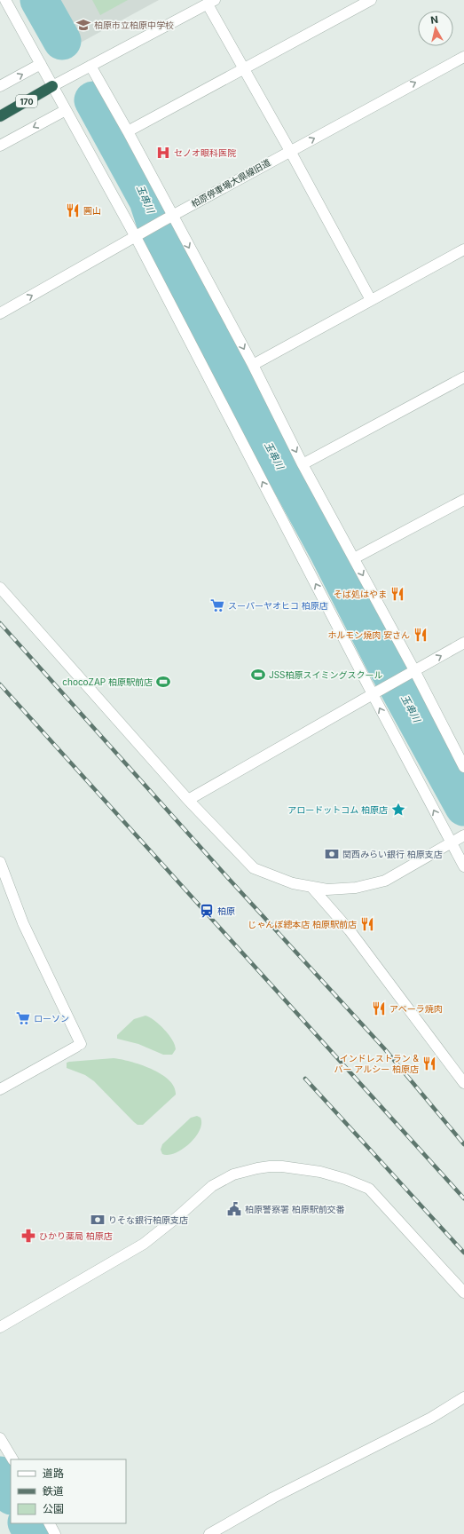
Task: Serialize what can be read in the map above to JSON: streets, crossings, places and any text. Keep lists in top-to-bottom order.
{
  "streets": {
    "highway": ["170"],
    "street": ["柏原停車場大県線旧道"]
  },
  "water": ["玉串川"],
  "places": {
    "school or university": ["柏原市立柏原中学校"],
    "hospital": ["セノオ眼科医院"],
    "restaurant": [
      "圓山",
      "そば処はやま",
      "ホルモン焼肉 安さん",
      "じゃんぼ總本店 柏原駅前店",
      "アベーラ焼肉",
      "インドレストラン & バー アルシー 柏原店"
    ],
    "supermarket": ["スーパーヤオヒコ 柏原店", "ローソン"],
    "sports": ["JSS柏原スイミングスクール", "chocoZAP 柏原駅前店"],
    "place": ["アロードットコム 柏原店"],
    "bank": ["関西みらい銀行 柏原支店", "りそな銀行柏原支店"],
    "station": ["柏原"],
    "public building": ["柏原警察署 柏原駅前交番"],
    "pharmacy": ["ひかり薬局 柏原店"]
  },
  "legend": ["道路", "鉄道", "公園"],
  "north": "top"
}
